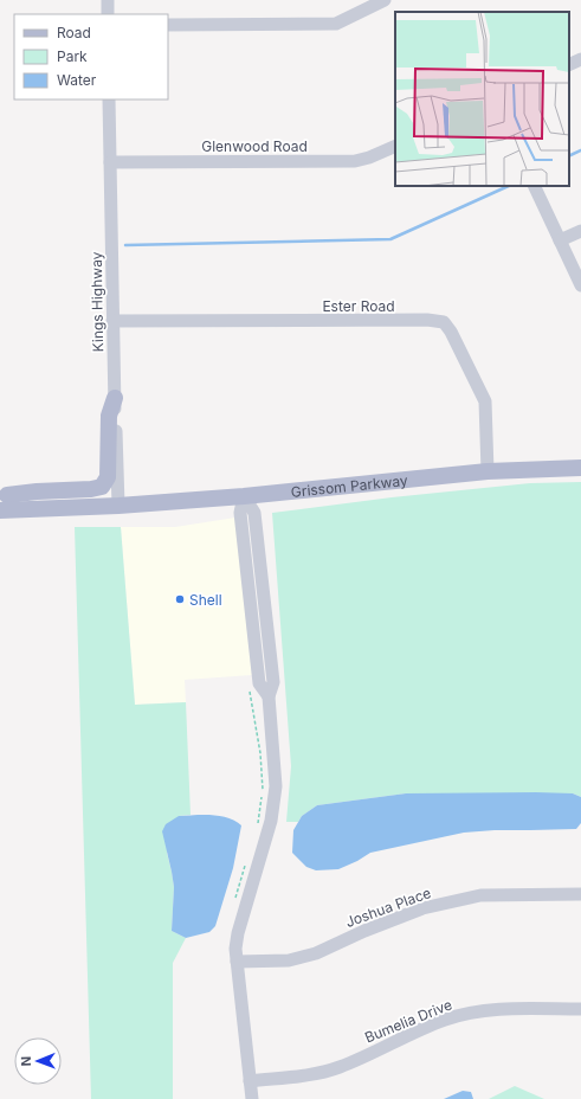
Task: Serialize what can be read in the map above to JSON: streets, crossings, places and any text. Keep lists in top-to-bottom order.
{
  "streets": {
    "main road": ["Grissom Parkway"],
    "street": [
      "Glenwood Road",
      "Kings Highway",
      "Ester Road",
      "Joshua Place",
      "Bumelia Drive"
    ]
  },
  "crossings": [
    ["Glenwood Road", "Kings Highway"],
    ["Kings Highway", "Ester Road"],
    ["Kings Highway", "Grissom Parkway"],
    ["Ester Road", "Grissom Parkway"]
  ],
  "places": ["Shell"],
  "legend": ["Road", "Park", "Water"],
  "north": "left"
}
